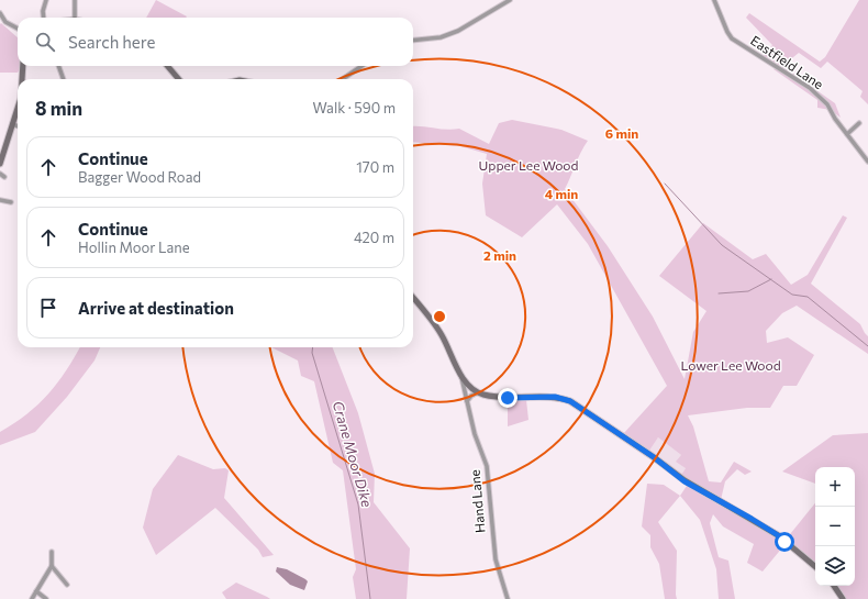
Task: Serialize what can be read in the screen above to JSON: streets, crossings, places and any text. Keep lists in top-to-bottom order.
{
  "streets": {
    "street": ["Eastfield Lane", "Hand Lane"]
  },
  "water": ["Crane Moor Dike"],
  "parks": ["Upper Lee Wood", "Lower Lee Wood"],
  "page": {
    "search": "Search here",
    "heading": ["8 min", "Walk · 590 m"],
    "list": [
      ["Continue", "Bagger Wood Road", "170 m"],
      ["Continue", "Hollin Moor Lane", "420 m"],
      "Arrive at destination"
    ],
    "map_buttons": ["+", "−"]
  },
  "rings": ["6 min", "4 min", "2 min"]
}
